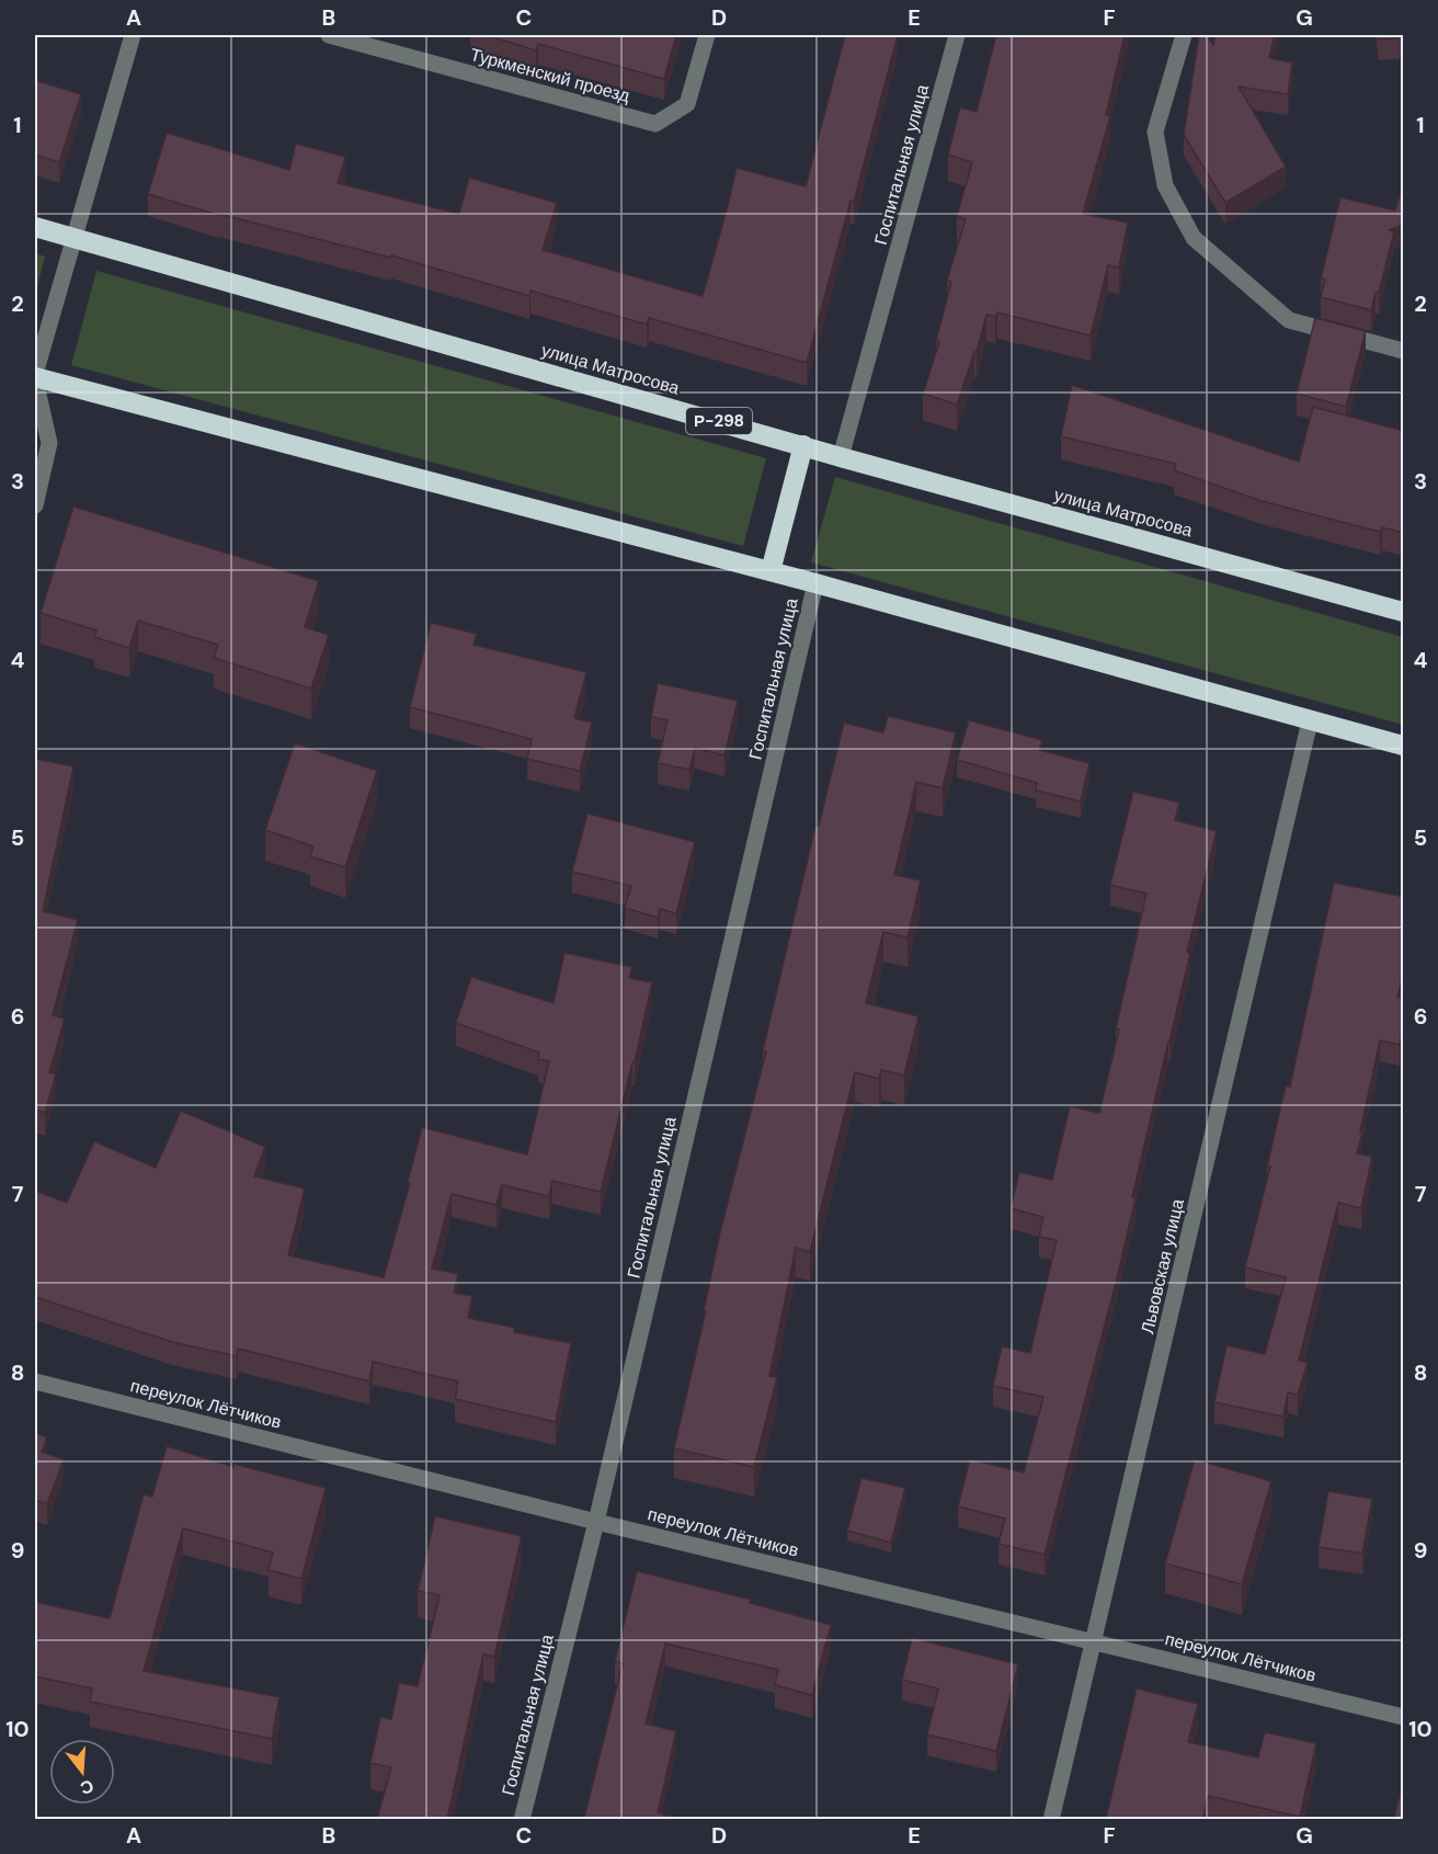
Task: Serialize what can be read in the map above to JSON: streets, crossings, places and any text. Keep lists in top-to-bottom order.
{
  "streets": {
    "highway": ["улица Матросова", "Р-298"],
    "street": [
      "Туркменский проезд",
      "Госпитальная улица",
      "Львовская улица",
      "переулок Лётчиков"
    ]
  },
  "crossings": [
    ["Госпитальная улица", "улица Матросова"],
    ["Госпитальная улица", "переулок Лётчиков"],
    ["Львовская улица", "переулок Лётчиков"]
  ],
  "north": "bottom",
  "grid": {
    "columns": [
      "A",
      "B",
      "C",
      "D",
      "E",
      "F",
      "G"
    ],
    "rows": [
      "1",
      "2",
      "3",
      "4",
      "5",
      "6",
      "7",
      "8",
      "9",
      "10"
    ]
  }
}
